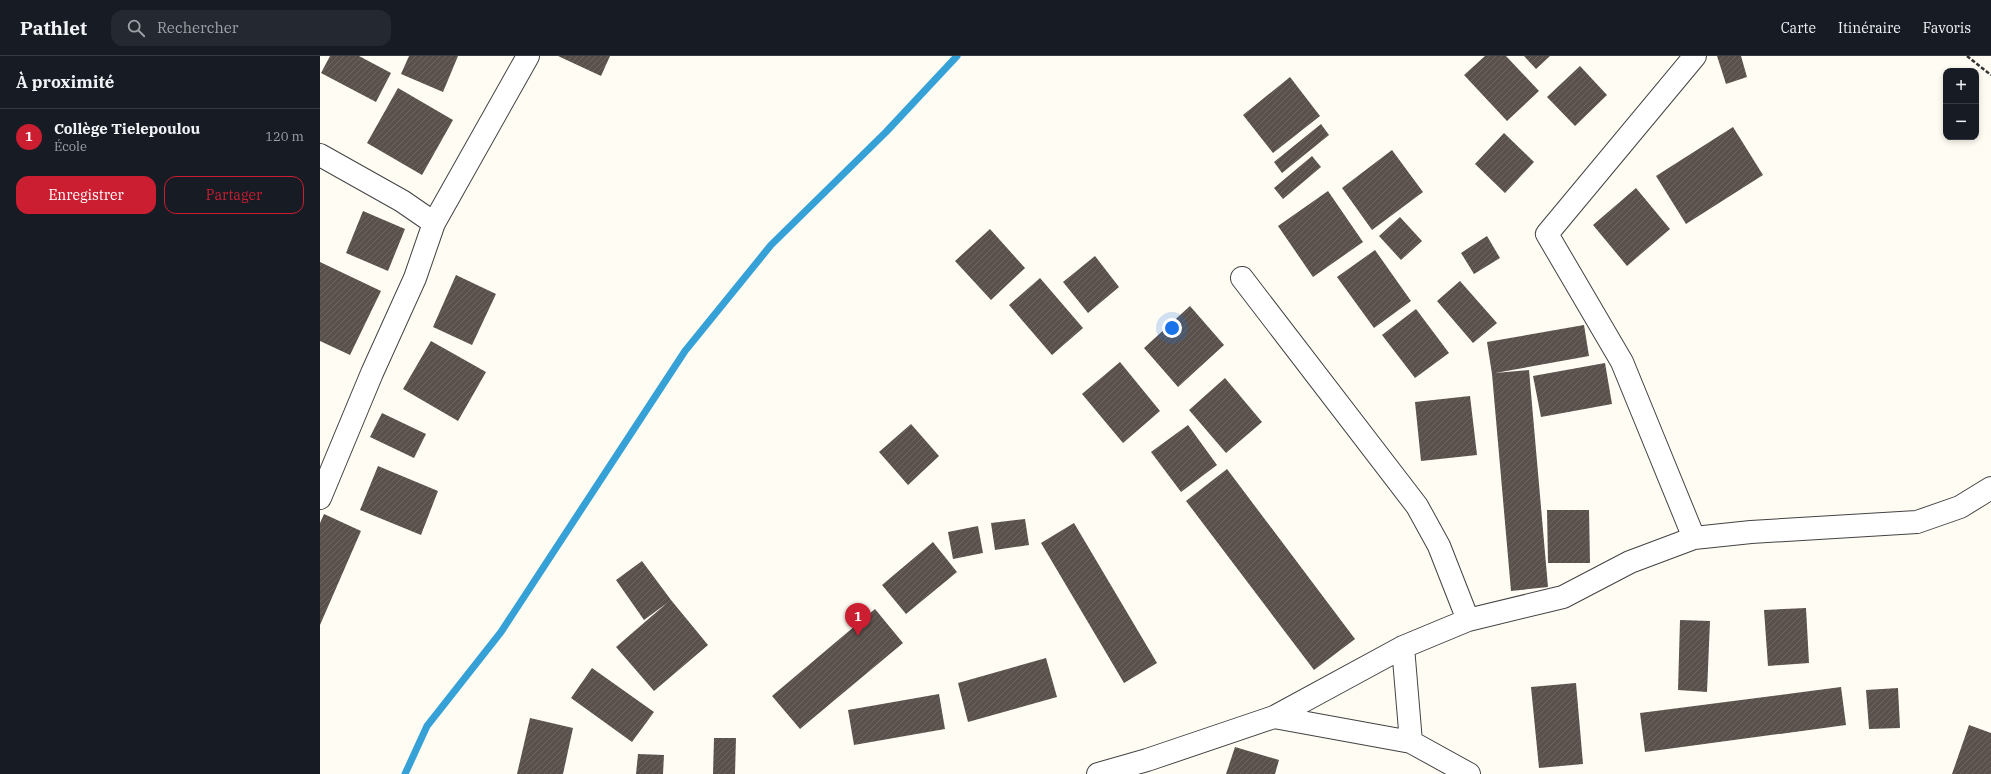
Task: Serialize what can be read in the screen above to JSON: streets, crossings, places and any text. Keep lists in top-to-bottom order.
{
  "page": {
    "header": "Pathlet",
    "search": "Rechercher",
    "nav": ["Carte", "Itinéraire", "Favoris"],
    "heading": "À proximité",
    "map_buttons": ["+", "−"],
    "list": [
      {
        "mark": "1",
        "name": "Collège Tielepoulou",
        "note": "École",
        "value": "120 m"
      }
    ],
    "buttons": ["Enregistrer", "Partager"],
    "pins": "1"
  }
}
